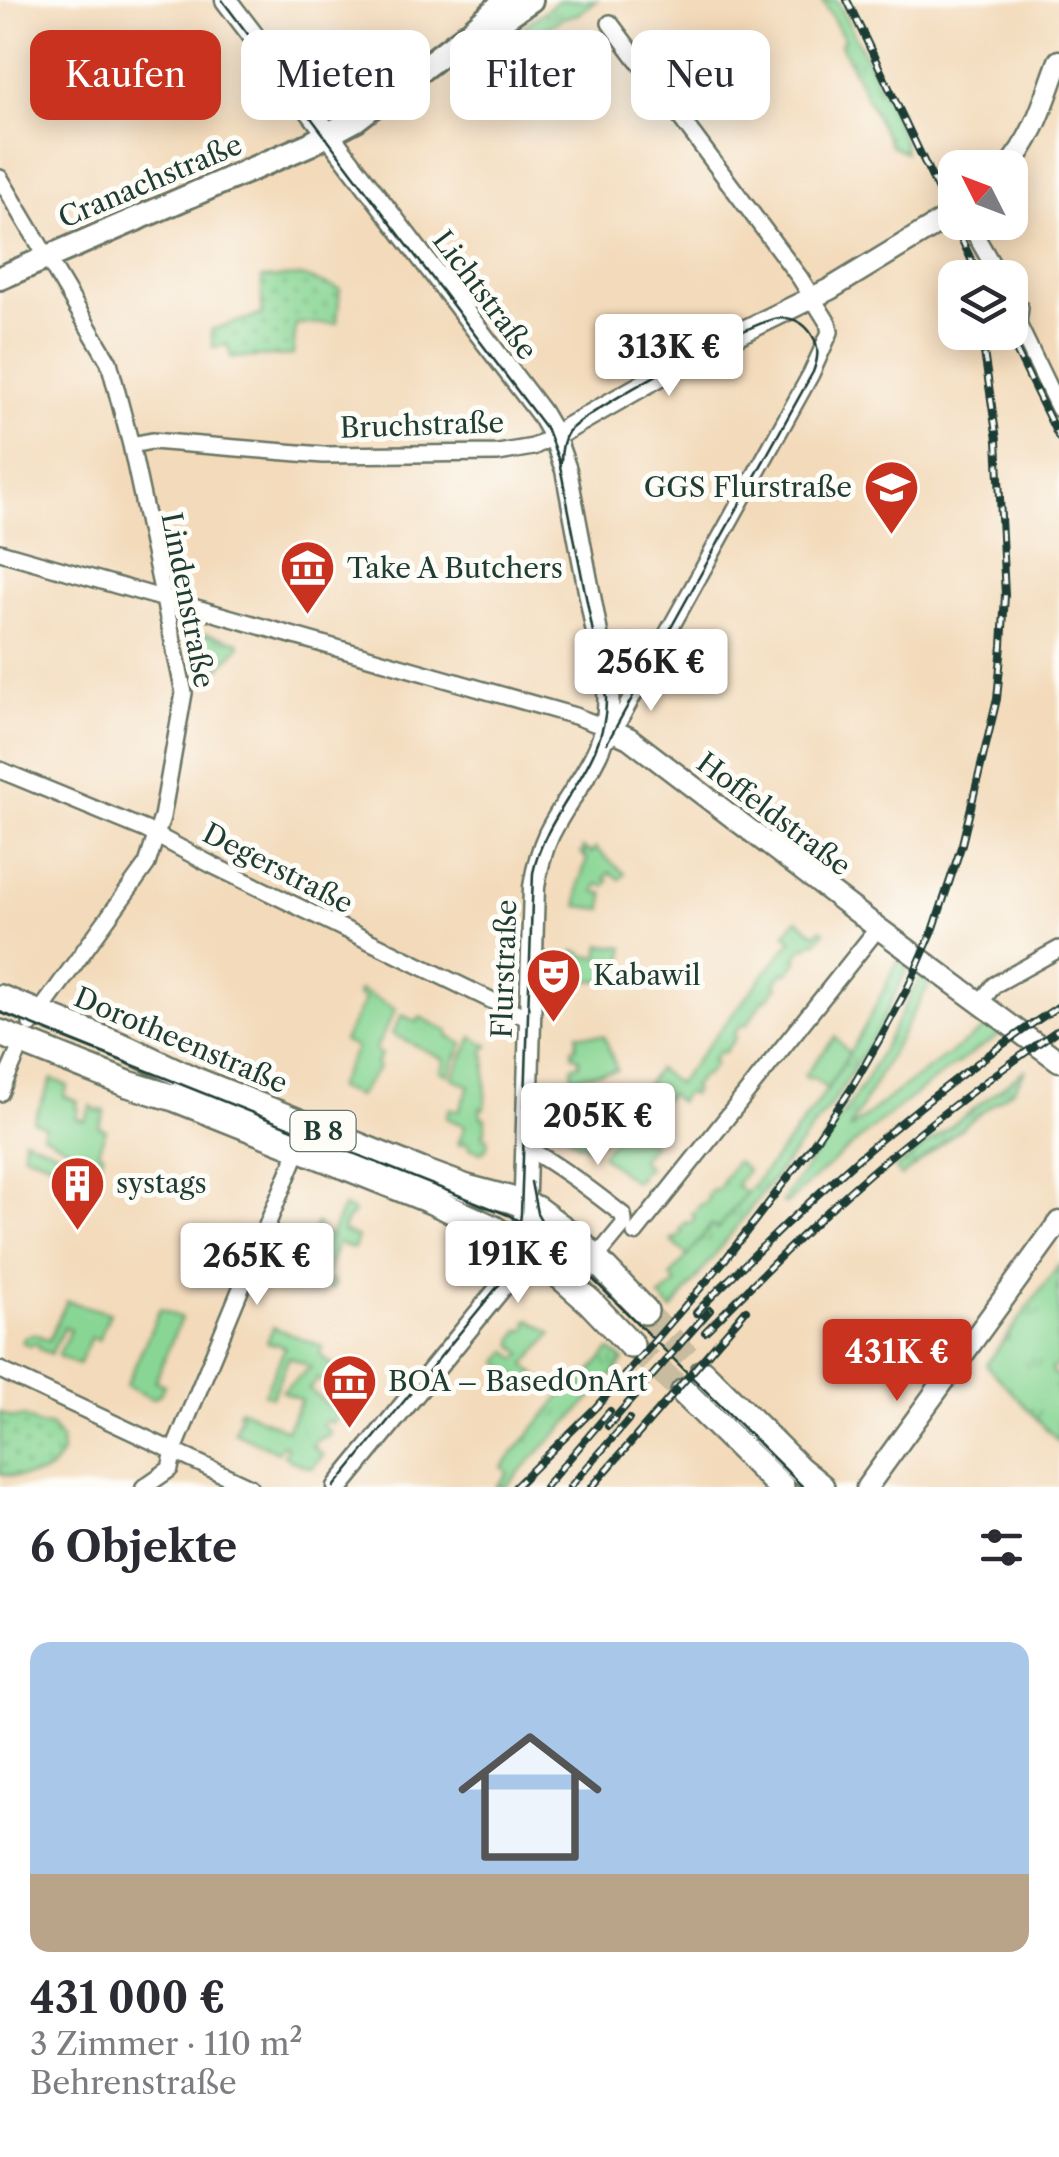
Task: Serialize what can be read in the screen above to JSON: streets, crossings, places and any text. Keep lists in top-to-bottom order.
{
  "streets": {
    "main road": ["Cranachstraße", "Dorotheenstraße", "B 8"],
    "street": [
      "Lichtstraße",
      "Bruchstraße",
      "Lindenstraße",
      "Hoffeldstraße",
      "Degerstraße",
      "Flurstraße"
    ]
  },
  "crossings": [
    ["Cranachstraße", "Lichtstraße"],
    ["Cranachstraße", "Lindenstraße"],
    ["Lichtstraße", "Bruchstraße"],
    ["Lichtstraße", "Hoffeldstraße"],
    ["Lichtstraße", "Flurstraße"],
    ["Bruchstraße", "Lindenstraße"],
    ["Bruchstraße", "Flurstraße"],
    ["Lindenstraße", "Hoffeldstraße"],
    ["Lindenstraße", "Degerstraße"],
    ["Lindenstraße", "Dorotheenstraße"],
    ["Hoffeldstraße", "Flurstraße"],
    ["Degerstraße", "Flurstraße"],
    ["Flurstraße", "Dorotheenstraße"]
  ],
  "places": {
    "school or university": ["GGS Flurstraße"],
    "museum": ["Take A Butchers", "BOA – BasedOnArt"],
    "theatre": ["Kabawil"],
    "building": ["systags"]
  },
  "north": "top left",
  "page": {
    "chip": [
      "Kaufen",
      "Mieten",
      "Filter",
      "Neu"
    ],
    "price": [
      "313K €",
      "256K €",
      "205K €",
      "191K €",
      "265K €",
      "431K €"
    ],
    "heading": "6 Objekte",
    "list": [
      {
        "name": "431 000 €",
        "note": "3 Zimmer · 110 m² · Behrenstraße"
      }
    ]
  }
}
